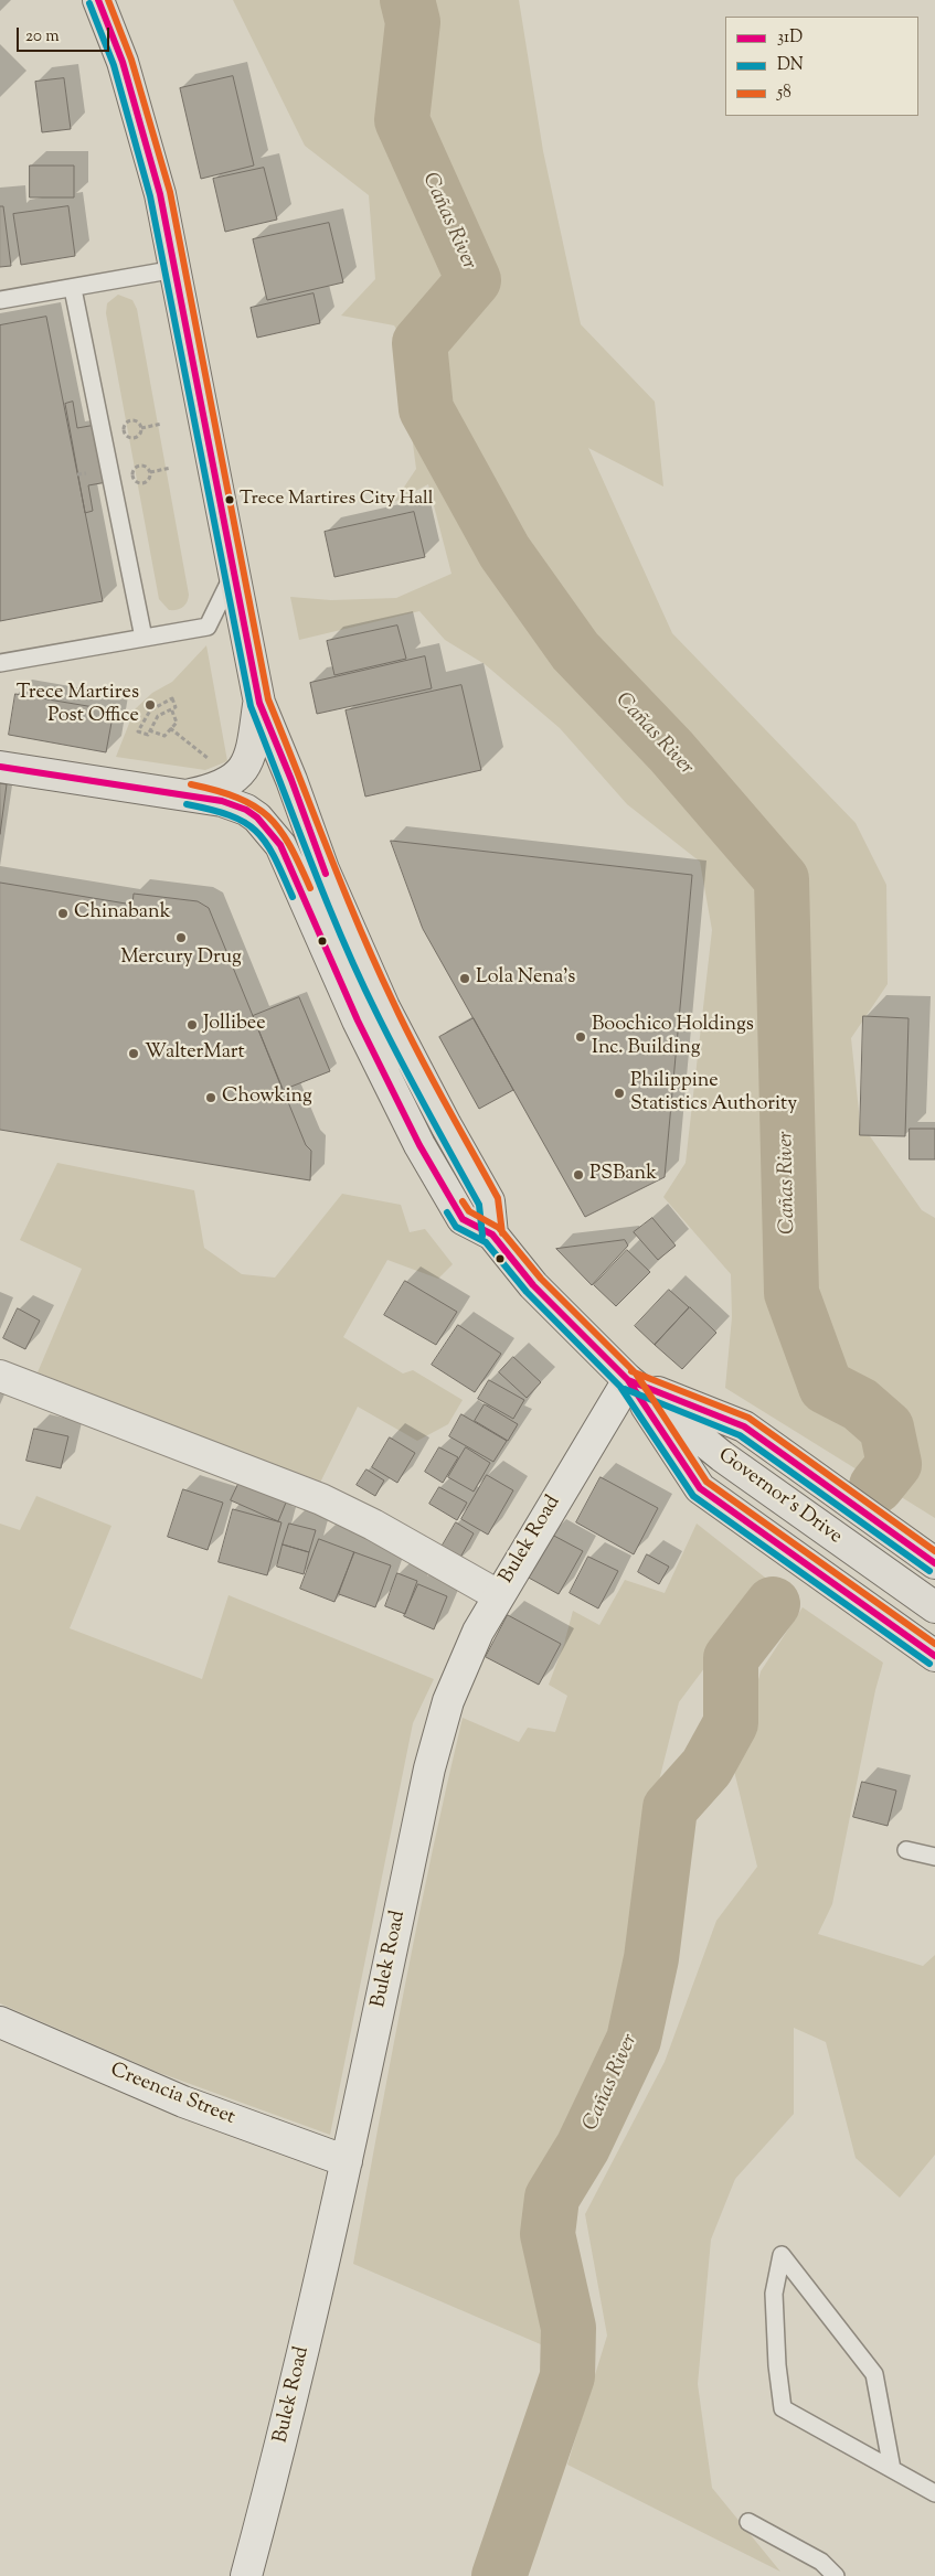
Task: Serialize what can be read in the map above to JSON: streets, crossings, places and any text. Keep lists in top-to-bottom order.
{
  "streets": {
    "main road": ["Governor's Drive", "Bulek Road", "Creencia Street"]
  },
  "crossings": [
    ["Governor's Drive", "Bulek Road"],
    ["Bulek Road", "Creencia Street"]
  ],
  "water": ["Cañas River"],
  "places": [
    "Trece Martires City Hall",
    "Trece Martires Post Office",
    "Chinabank",
    "Mercury Drug",
    "Lola Nena's",
    "Jollibee",
    "Boochico Holdings Inc. Building",
    "WalterMart",
    "Philippine Statistics Authority",
    "Chowking",
    "PSBank"
  ],
  "lines": ["transit line 31D", "transit line 58", "transit line DN"],
  "legend": ["31D", "DN", "58"],
  "scale_bar": "20 m"
}
